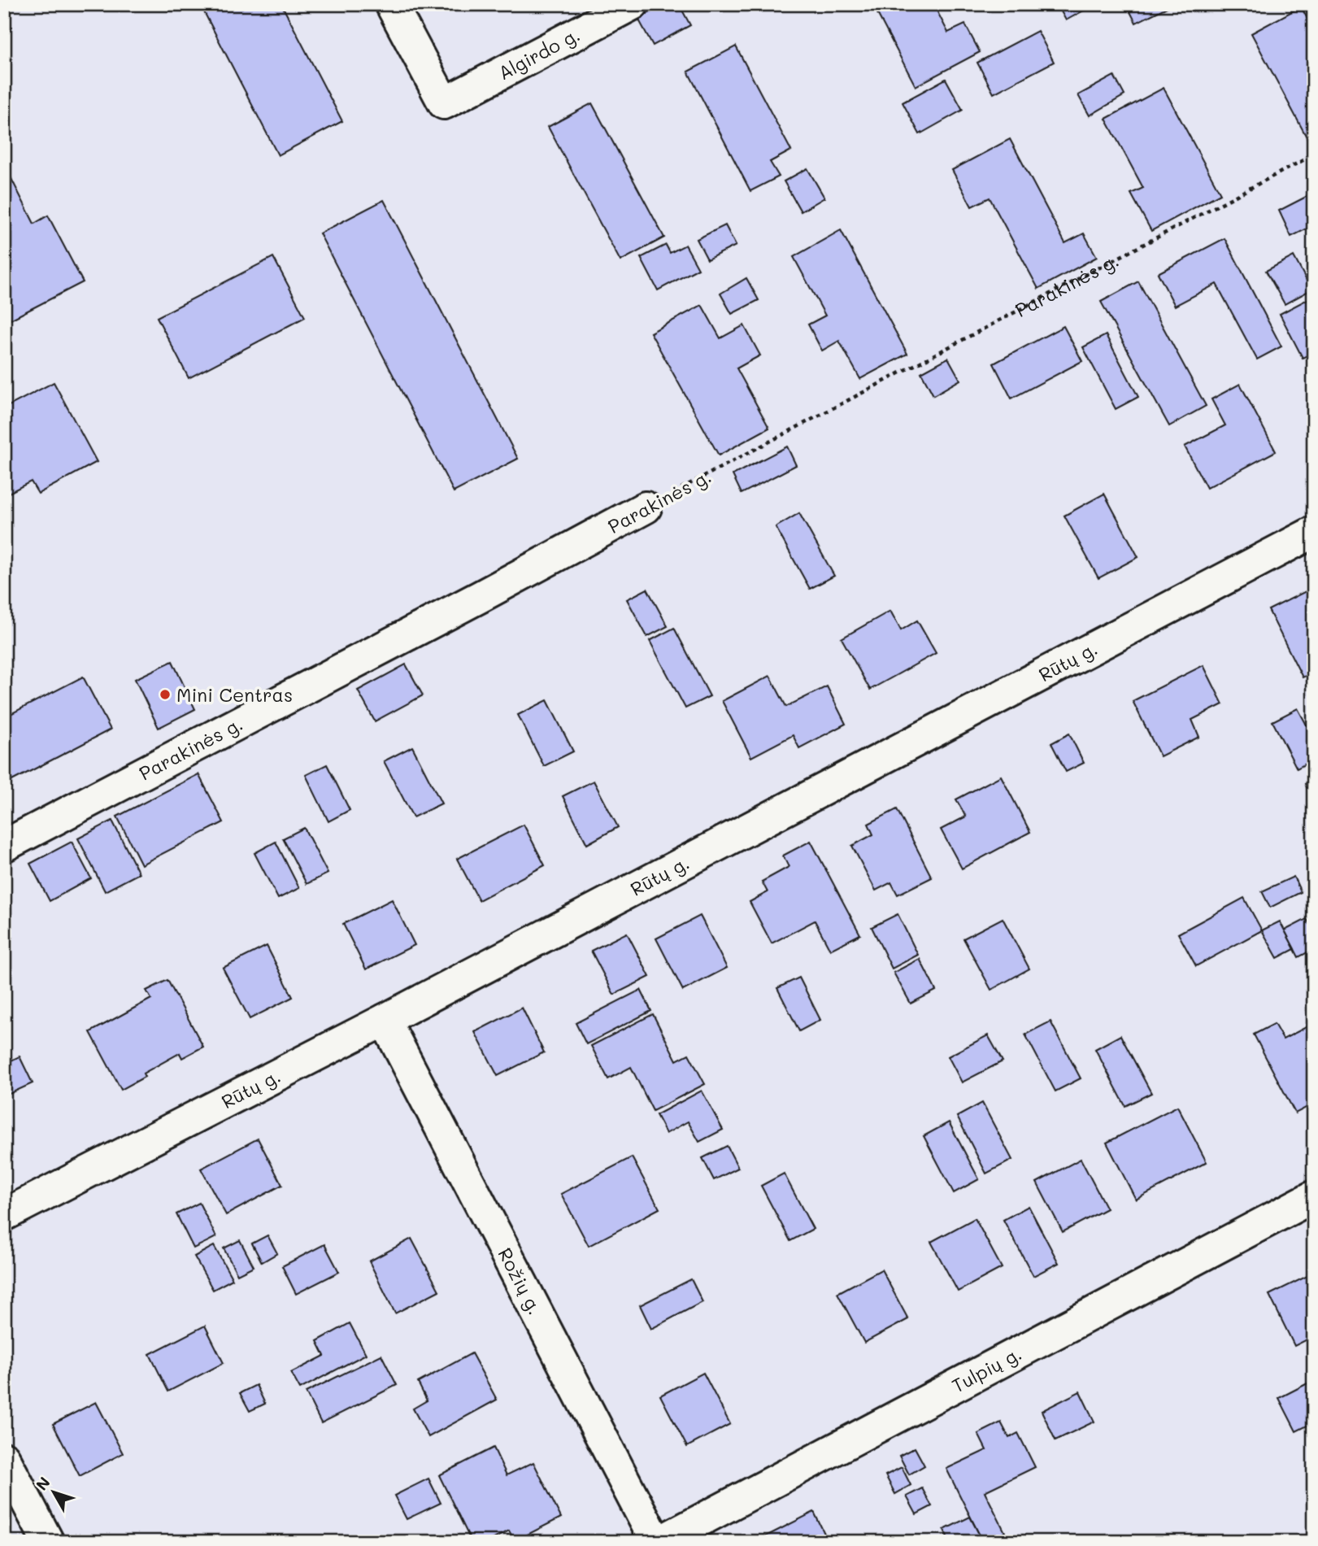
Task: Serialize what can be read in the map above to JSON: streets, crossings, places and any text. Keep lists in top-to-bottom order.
{
  "streets": {
    "street": [
      "Algirdo g.",
      "Parakinės g.",
      "Rūtų g.",
      "Rožių g.",
      "Tulpių g."
    ]
  },
  "crossings": [
    ["Rūtų g.", "Rožių g."],
    ["Rožių g.", "Tulpių g."]
  ],
  "places": ["Mini Centras"],
  "north": "top left"
}
